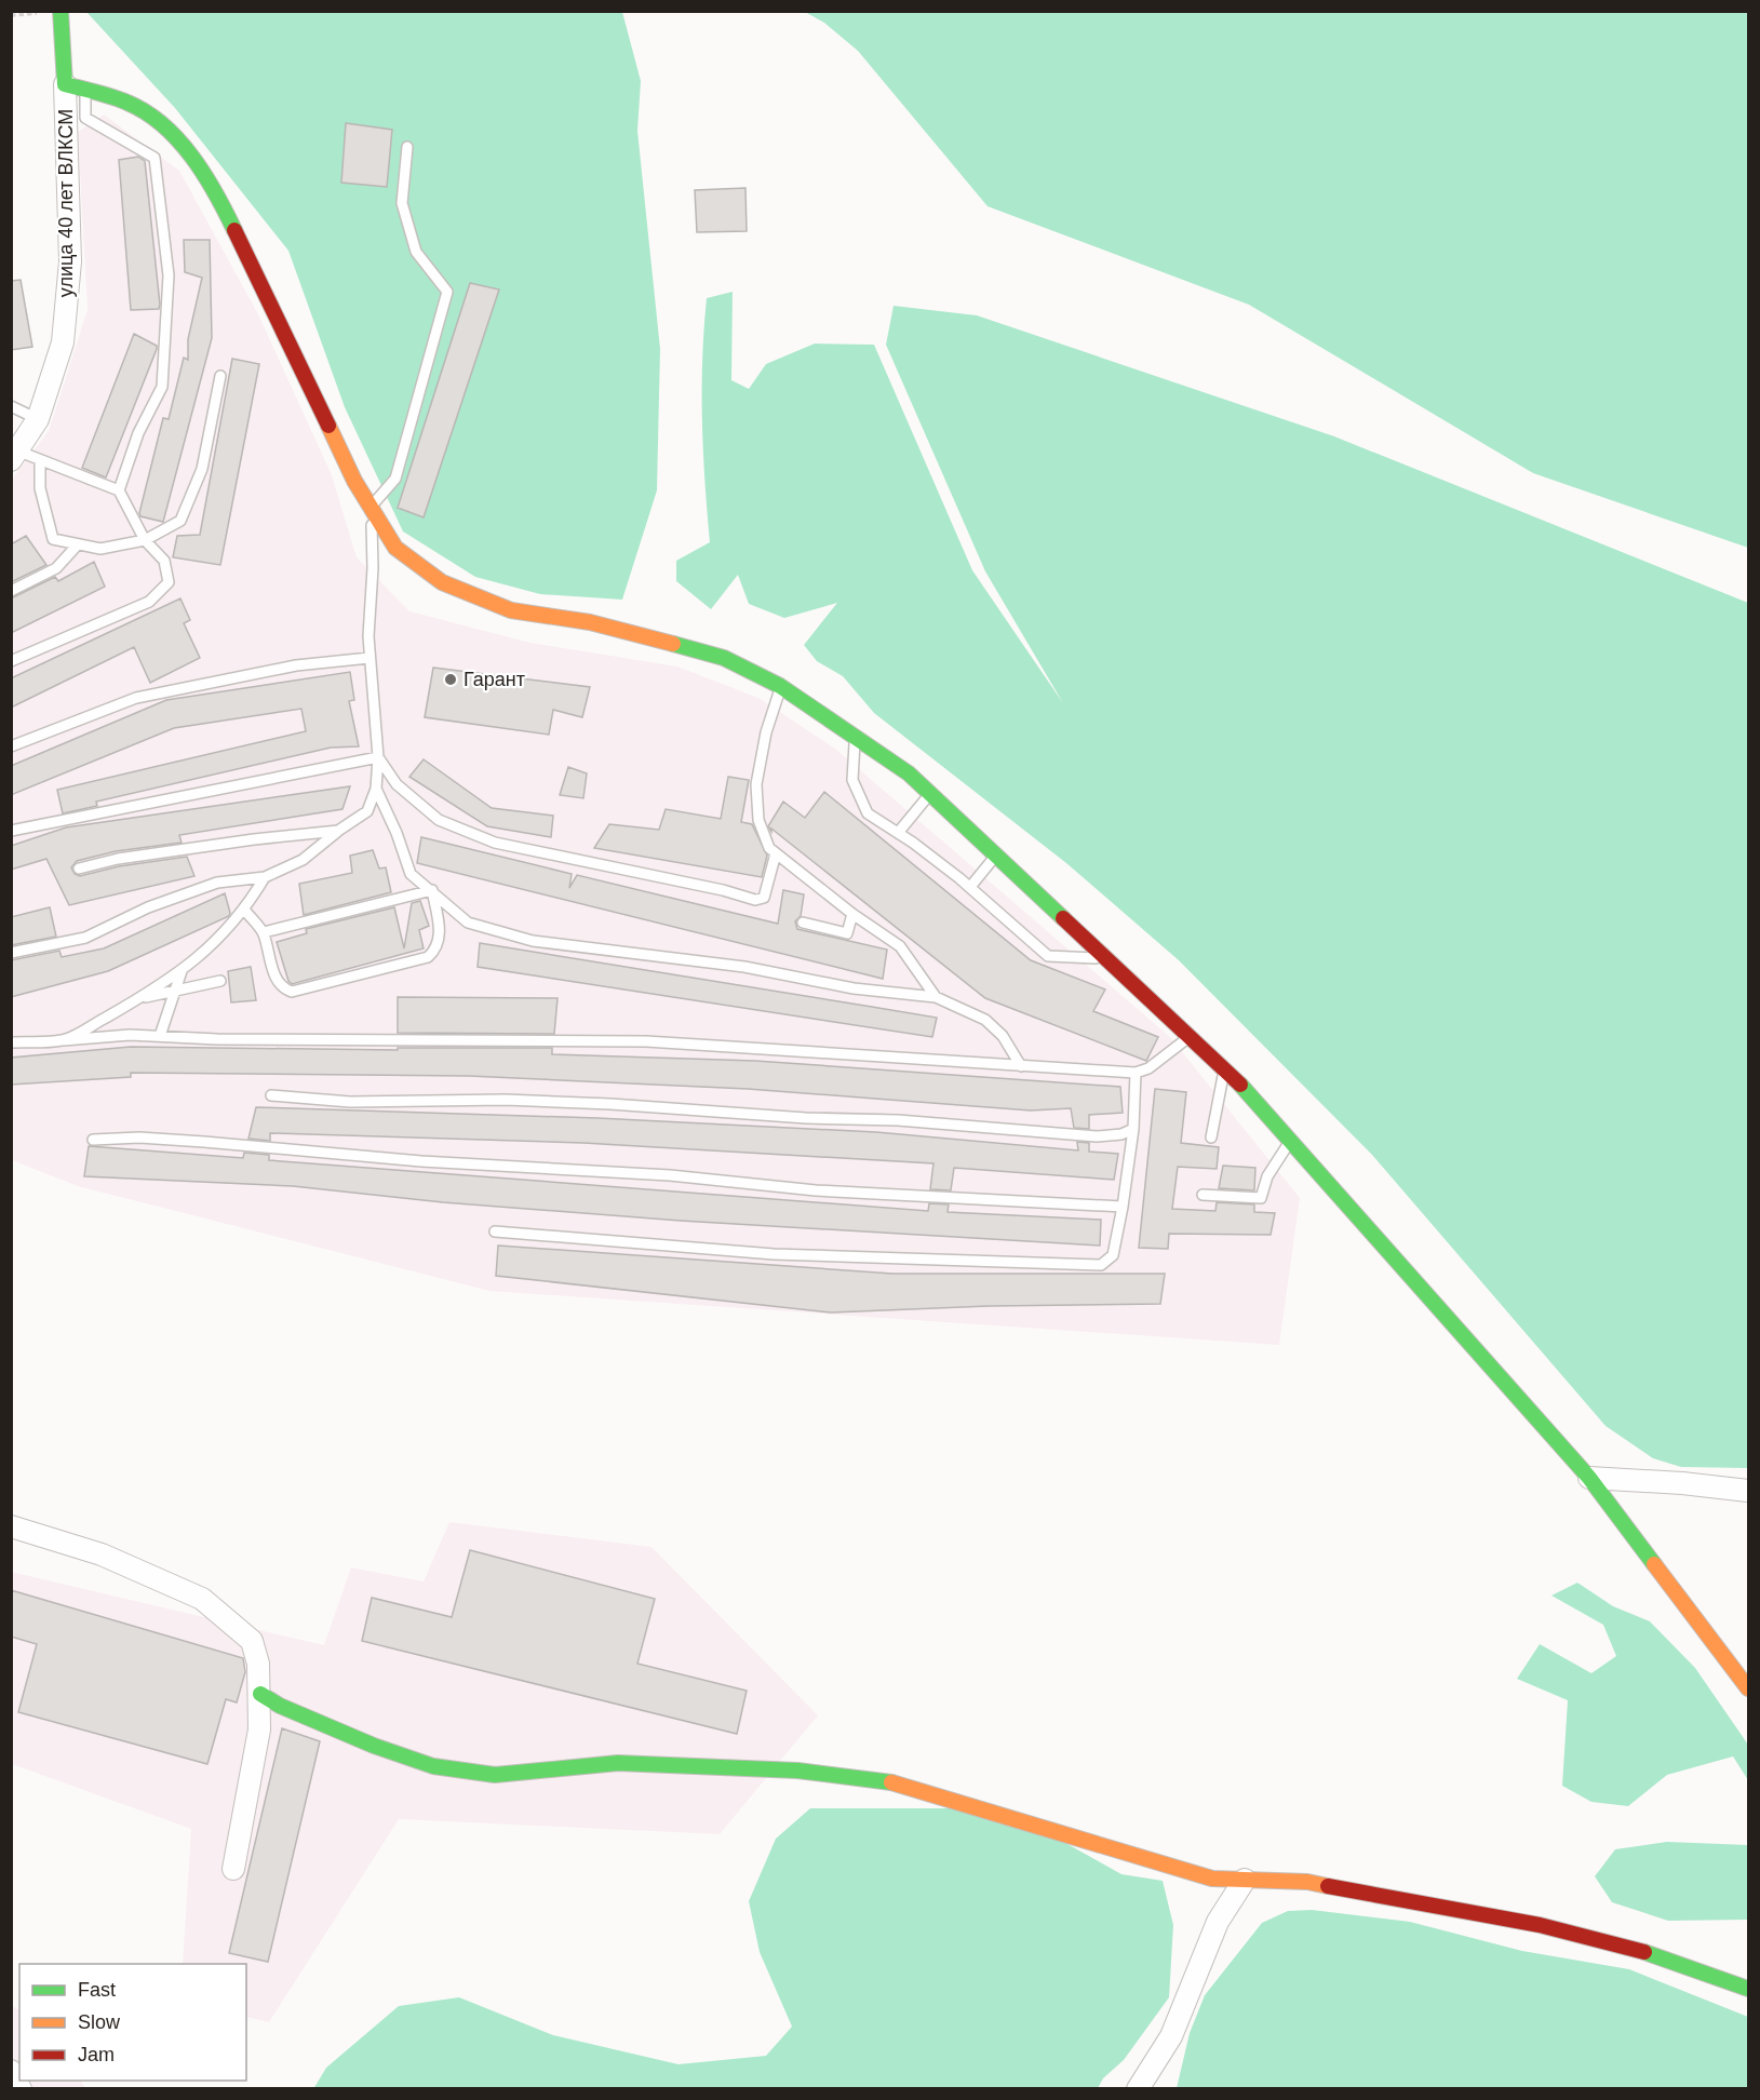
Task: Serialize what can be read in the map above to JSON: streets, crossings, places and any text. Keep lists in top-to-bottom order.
{
  "streets": {
    "street": ["улица 40 лет ВЛКСМ"]
  },
  "places": ["Гарант"],
  "legend": ["Fast", "Slow", "Jam"]
}
